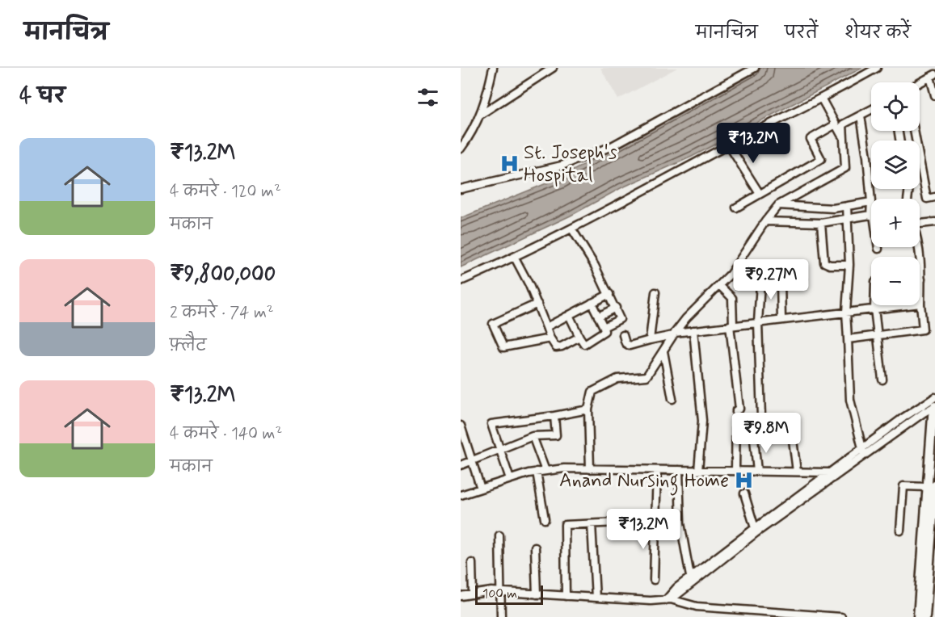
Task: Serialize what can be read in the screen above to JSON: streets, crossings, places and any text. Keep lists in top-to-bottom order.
{
  "places": {
    "hospital": ["St. Joseph's Hospital", "Anand Nursing Home"]
  },
  "scale_bar": "100 m",
  "page": {
    "header": "मानचित्र",
    "nav": ["मानचित्र", "परतें", "शेयर करें"],
    "heading": "4 घर",
    "map_buttons": ["+", "−"],
    "price": [
      "₹13.2M",
      "₹9.27M",
      "₹9.8M",
      "₹13.2M"
    ],
    "list": [
      {
        "name": "₹13.2M",
        "note": "4 कमरे · 120 m² · मकान"
      },
      {
        "name": "₹9,800,000",
        "note": "2 कमरे · 74 m² · फ़्लैट"
      },
      {
        "name": "₹13.2M",
        "note": "4 कमरे · 140 m² · मकान"
      }
    ],
    "scale": "100 m"
  }
}
